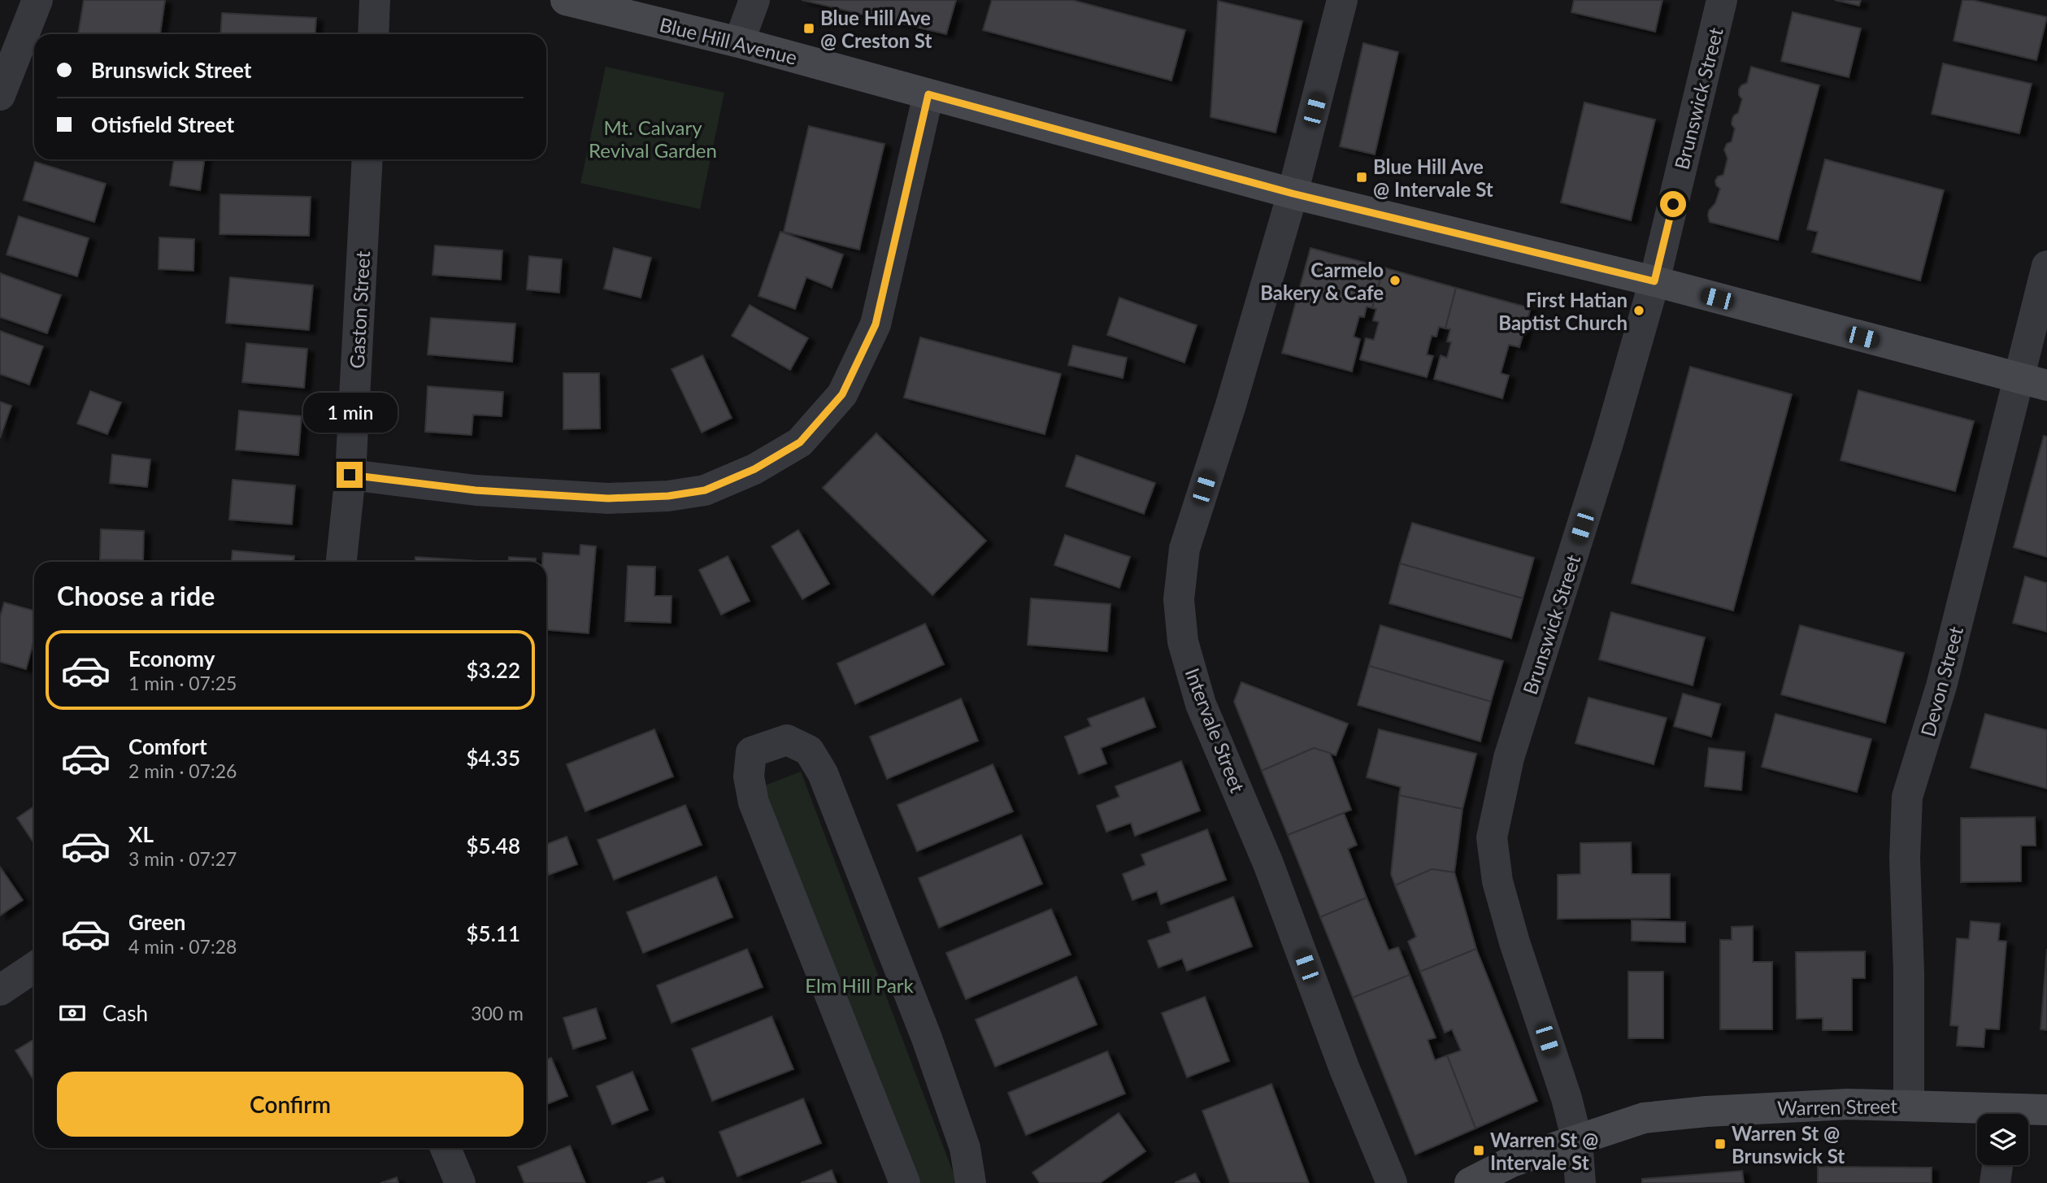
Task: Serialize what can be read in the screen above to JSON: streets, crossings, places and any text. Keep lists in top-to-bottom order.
{
  "streets": {
    "main road": ["Blue Hill Avenue", "Warren Street"],
    "street": [
      "Brunswick Street",
      "Gaston Street",
      "Devon Street",
      "Intervale Street"
    ]
  },
  "crossings": [
    ["Blue Hill Avenue", "Brunswick Street"],
    ["Blue Hill Avenue", "Devon Street"],
    ["Blue Hill Avenue", "Intervale Street"],
    ["Brunswick Street", "Warren Street"],
    ["Devon Street", "Warren Street"]
  ],
  "parks": ["Mt. Calvary Revival Garden", "Elm Hill Park"],
  "places": {
    "transit": [
      "Blue Hill Ave @ Creston St",
      "Blue Hill Ave @ Intervale St",
      "Warren St @ Brunswick St",
      "Warren St @ Intervale St"
    ],
    "other": ["Carmelo Bakery & Cafe", "First Hatian Baptist Church"]
  },
  "page": {
    "banner": ["Brunswick Street", "Otisfield Street"],
    "bubble": "1 min",
    "heading": "Choose a ride",
    "list": [
      {
        "name": "Economy",
        "note": "1 min · 07:25",
        "value": "$3.22"
      },
      {
        "name": "Comfort",
        "note": "2 min · 07:26",
        "value": "$4.35"
      },
      {
        "name": "XL",
        "note": "3 min · 07:27",
        "value": "$5.48"
      },
      {
        "name": "Green",
        "note": "4 min · 07:28",
        "value": "$5.11"
      }
    ],
    "pay": ["Cash", "300 m"],
    "buttons": "Confirm"
  }
}
